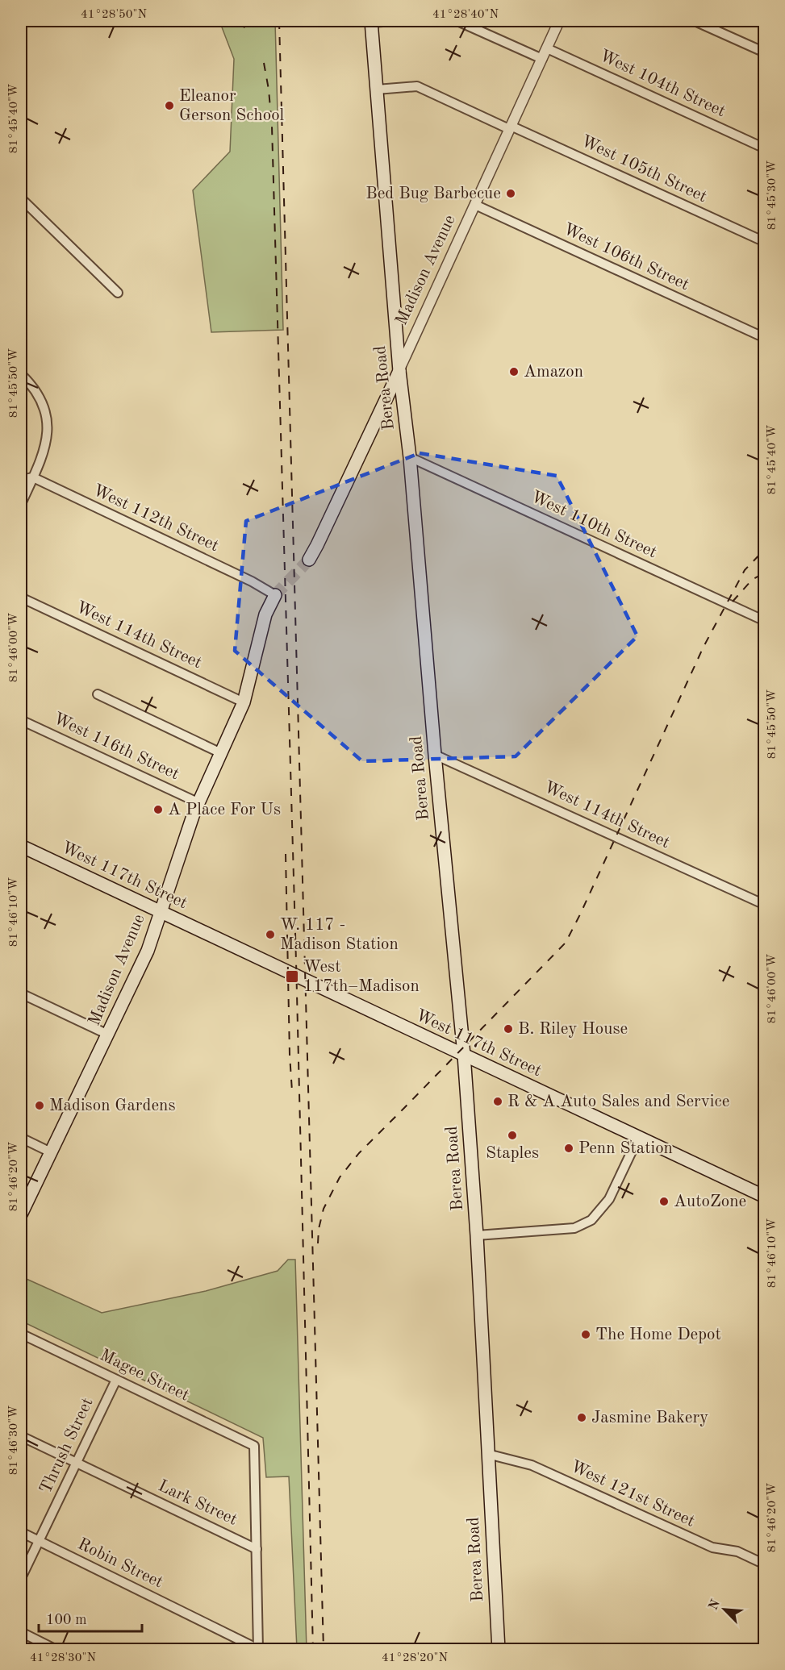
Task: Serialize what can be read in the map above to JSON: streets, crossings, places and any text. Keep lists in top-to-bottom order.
{
  "streets": {
    "main road": ["Madison Avenue", "Berea Road", "West 117th Street"],
    "street": [
      "West 104th Street",
      "West 105th Street",
      "West 106th Street",
      "West 112th Street",
      "West 110th Street",
      "West 114th Street",
      "West 116th Street",
      "Magee Street",
      "Thrush Street",
      "West 121st Street",
      "Lark Street",
      "Robin Street"
    ]
  },
  "crossings": [
    ["West 104th Street", "Madison Avenue"],
    ["West 105th Street", "Madison Avenue"],
    ["West 105th Street", "Berea Road"],
    ["West 106th Street", "Madison Avenue"],
    ["Madison Avenue", "Berea Road"],
    ["Madison Avenue", "West 112th Street"],
    ["Madison Avenue", "West 114th Street"],
    ["Madison Avenue", "West 116th Street"],
    ["Madison Avenue", "West 117th Street"],
    ["Berea Road", "West 110th Street"],
    ["Berea Road", "West 114th Street"],
    ["Berea Road", "West 117th Street"],
    ["Berea Road", "West 121st Street"],
    ["Magee Street", "Thrush Street"],
    ["Magee Street", "Lark Street"],
    ["Thrush Street", "Lark Street"],
    ["Thrush Street", "Robin Street"]
  ],
  "places": {
    "other": [
      "Eleanor Gerson School",
      "Bed Bug Barbecue",
      "Amazon",
      "A Place For Us",
      "W. 117 - Madison Station",
      "B. Riley House",
      "R & A Auto Sales and Service",
      "Madison Gardens",
      "Staples",
      "Penn Station",
      "AutoZone",
      "The Home Depot",
      "Jasmine Bakery"
    ],
    "transit": ["West 117th–Madison"]
  },
  "scale_bar": "100 m",
  "north": "top left",
  "coordinates": [
    "41°28'50\"N",
    "41°28'40\"N",
    "81°45'40\"W",
    "81°45'30\"W",
    "81°45'50\"W",
    "81°46'00\"W",
    "81°46'10\"W",
    "81°46'20\"W",
    "81°46'30\"W",
    "41°28'30\"N",
    "41°28'20\"N"
  ]
}
